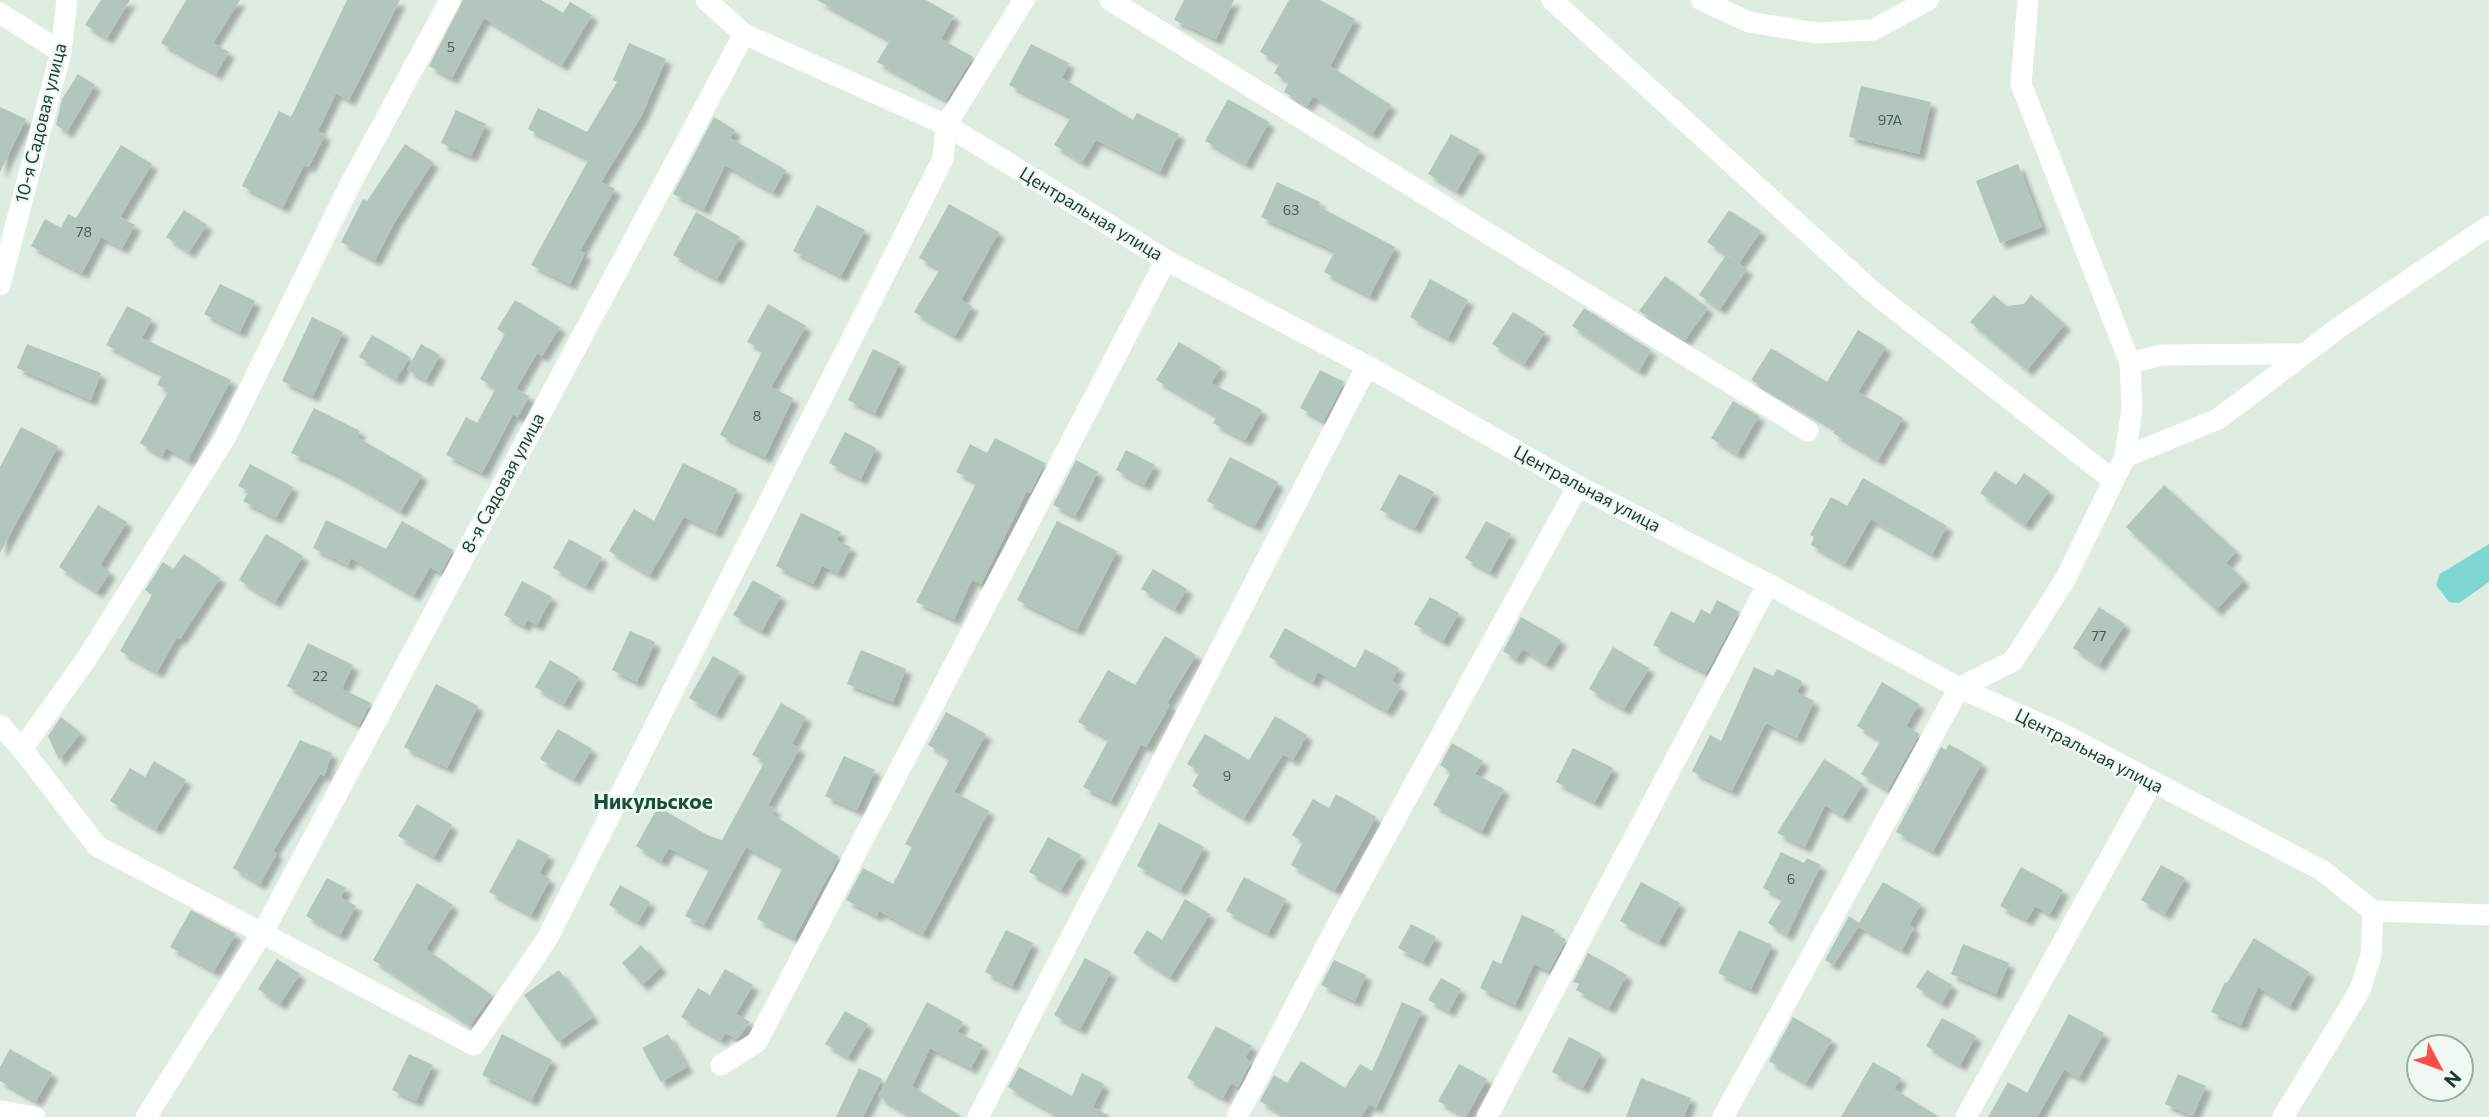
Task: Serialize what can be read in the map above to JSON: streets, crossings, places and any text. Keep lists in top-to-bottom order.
{
  "streets": {
    "street": ["10-я Садовая улица", "Центральная улица", "8-я Садовая улица"]
  },
  "crossings": [
    ["Центральная улица", "8-я Садовая улица"]
  ],
  "districts": ["Никульское"],
  "house_numbers": [
    "5",
    "97А",
    "63",
    "78",
    "8",
    "77",
    "22",
    "9",
    "6"
  ],
  "north": "bottom right"
}
